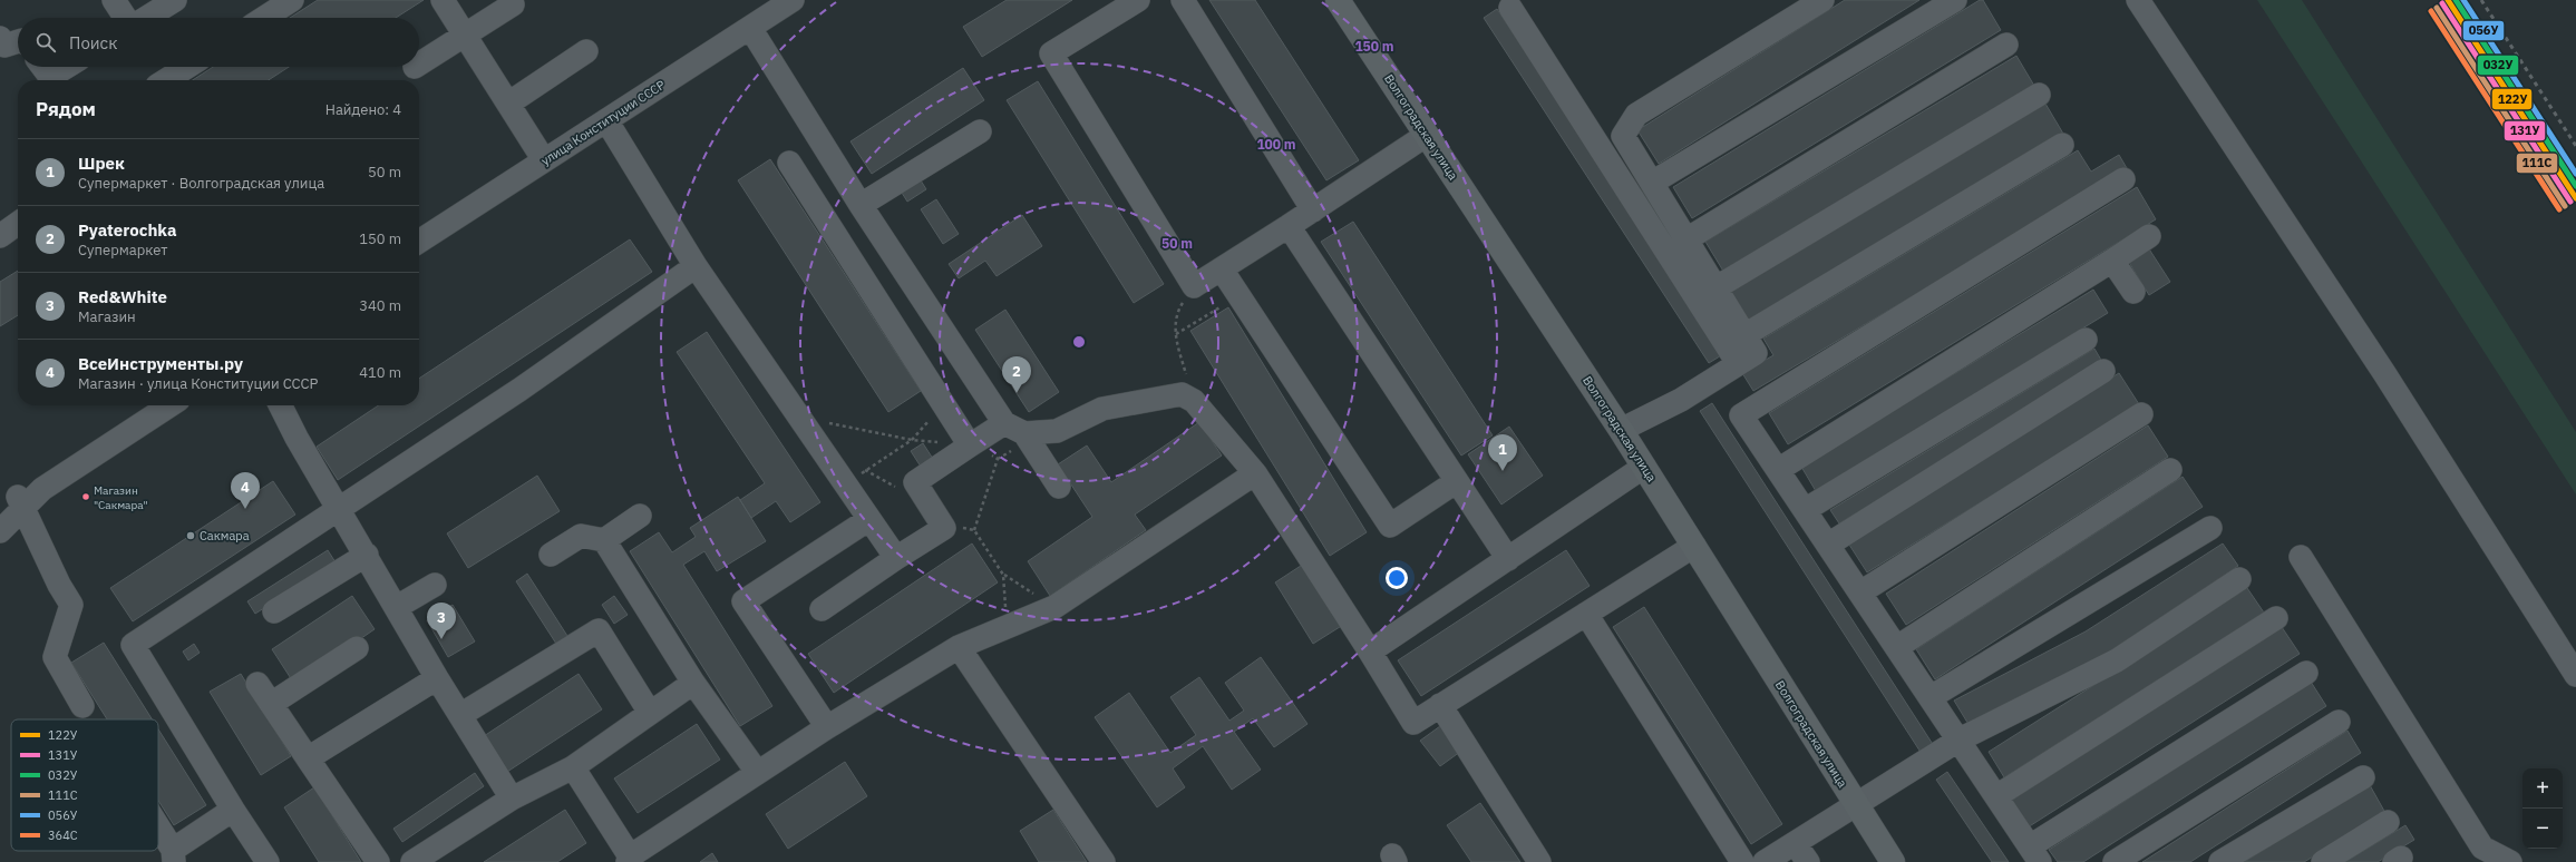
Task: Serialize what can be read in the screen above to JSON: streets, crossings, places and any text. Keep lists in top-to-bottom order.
{
  "streets": {
    "main road": ["Волгоградская улица"],
    "street": ["улица Конституции СССР"]
  },
  "places": ["Магазин \"Сакмара\"", "Сакмара"],
  "lines": [
    "transit line 122У",
    "transit line 032У",
    "transit line 056У",
    "transit line 131У",
    "transit line 111С",
    "transit line 364С"
  ],
  "legend": [
    "122У",
    "131У",
    "032У",
    "111С",
    "056У",
    "364С"
  ],
  "page": {
    "search": "Поиск",
    "heading": ["Рядом", "Найдено: 4"],
    "list": [
      {
        "mark": "1",
        "name": "Шрек",
        "note": "Супермаркет · Волгоградская улица",
        "value": "50 m"
      },
      {
        "mark": "2",
        "name": "Pyaterochka",
        "note": "Супермаркет",
        "value": "150 m"
      },
      {
        "mark": "3",
        "name": "Red&White",
        "note": "Магазин",
        "value": "340 m"
      },
      {
        "mark": "4",
        "name": "ВсеИнструменты.ру",
        "note": "Магазин · улица Конституции СССР",
        "value": "410 m"
      }
    ],
    "pins": [
      "2",
      "1",
      "4",
      "3"
    ],
    "map_buttons": ["+", "−"]
  },
  "rings": ["150 m", "100 m", "50 m"]
}
